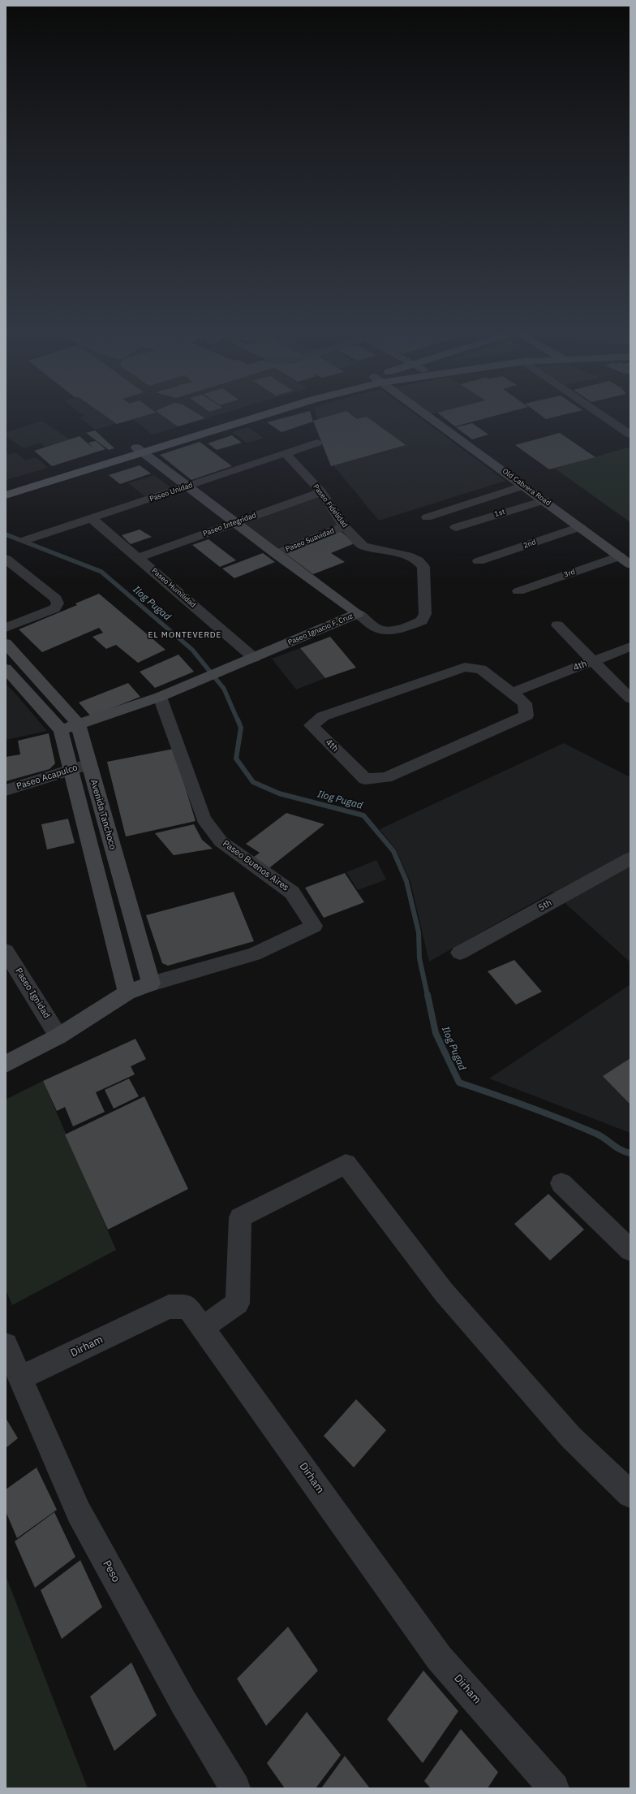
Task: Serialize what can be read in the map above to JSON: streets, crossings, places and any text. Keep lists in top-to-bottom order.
{
  "streets": {
    "street": [
      "Old Cabrera Road",
      "Paseo Unidad",
      "Paseo Fidelidad",
      "1st",
      "Paseo Integridad",
      "Paseo Suavidad",
      "2nd",
      "3rd",
      "Paseo Humilidad",
      "Paseo Ignacio F. Cruz",
      "4th",
      "Paseo Acapulco",
      "Avenida Tanchoco",
      "Paseo Buenos Aires",
      "5th",
      "Paseo Ignidad",
      "Dirham",
      "Peso"
    ]
  },
  "crossings": [
    ["Old Cabrera Road", "1st"],
    ["Old Cabrera Road", "2nd"],
    ["Old Cabrera Road", "3rd"],
    ["Paseo Unidad", "Paseo Fidelidad"],
    ["Paseo Unidad", "Paseo Humilidad"],
    ["Paseo Unidad", "Paseo Ignacio F. Cruz"],
    ["Paseo Fidelidad", "Paseo Integridad"],
    ["Paseo Fidelidad", "Paseo Suavidad"],
    ["Paseo Fidelidad", "Paseo Ignacio F. Cruz"],
    ["Paseo Integridad", "Paseo Humilidad"],
    ["Paseo Integridad", "Paseo Ignacio F. Cruz"],
    ["Paseo Suavidad", "Paseo Ignacio F. Cruz"],
    ["Paseo Humilidad", "Paseo Ignacio F. Cruz"],
    ["Paseo Ignacio F. Cruz", "Avenida Tanchoco"],
    ["Paseo Ignacio F. Cruz", "Paseo Buenos Aires"],
    ["Paseo Acapulco", "Avenida Tanchoco"],
    ["Avenida Tanchoco", "Paseo Buenos Aires"],
    ["Dirham", "Peso"]
  ],
  "districts": ["EL MONTEVERDE"],
  "water": ["Ilog Pugad"]
}
